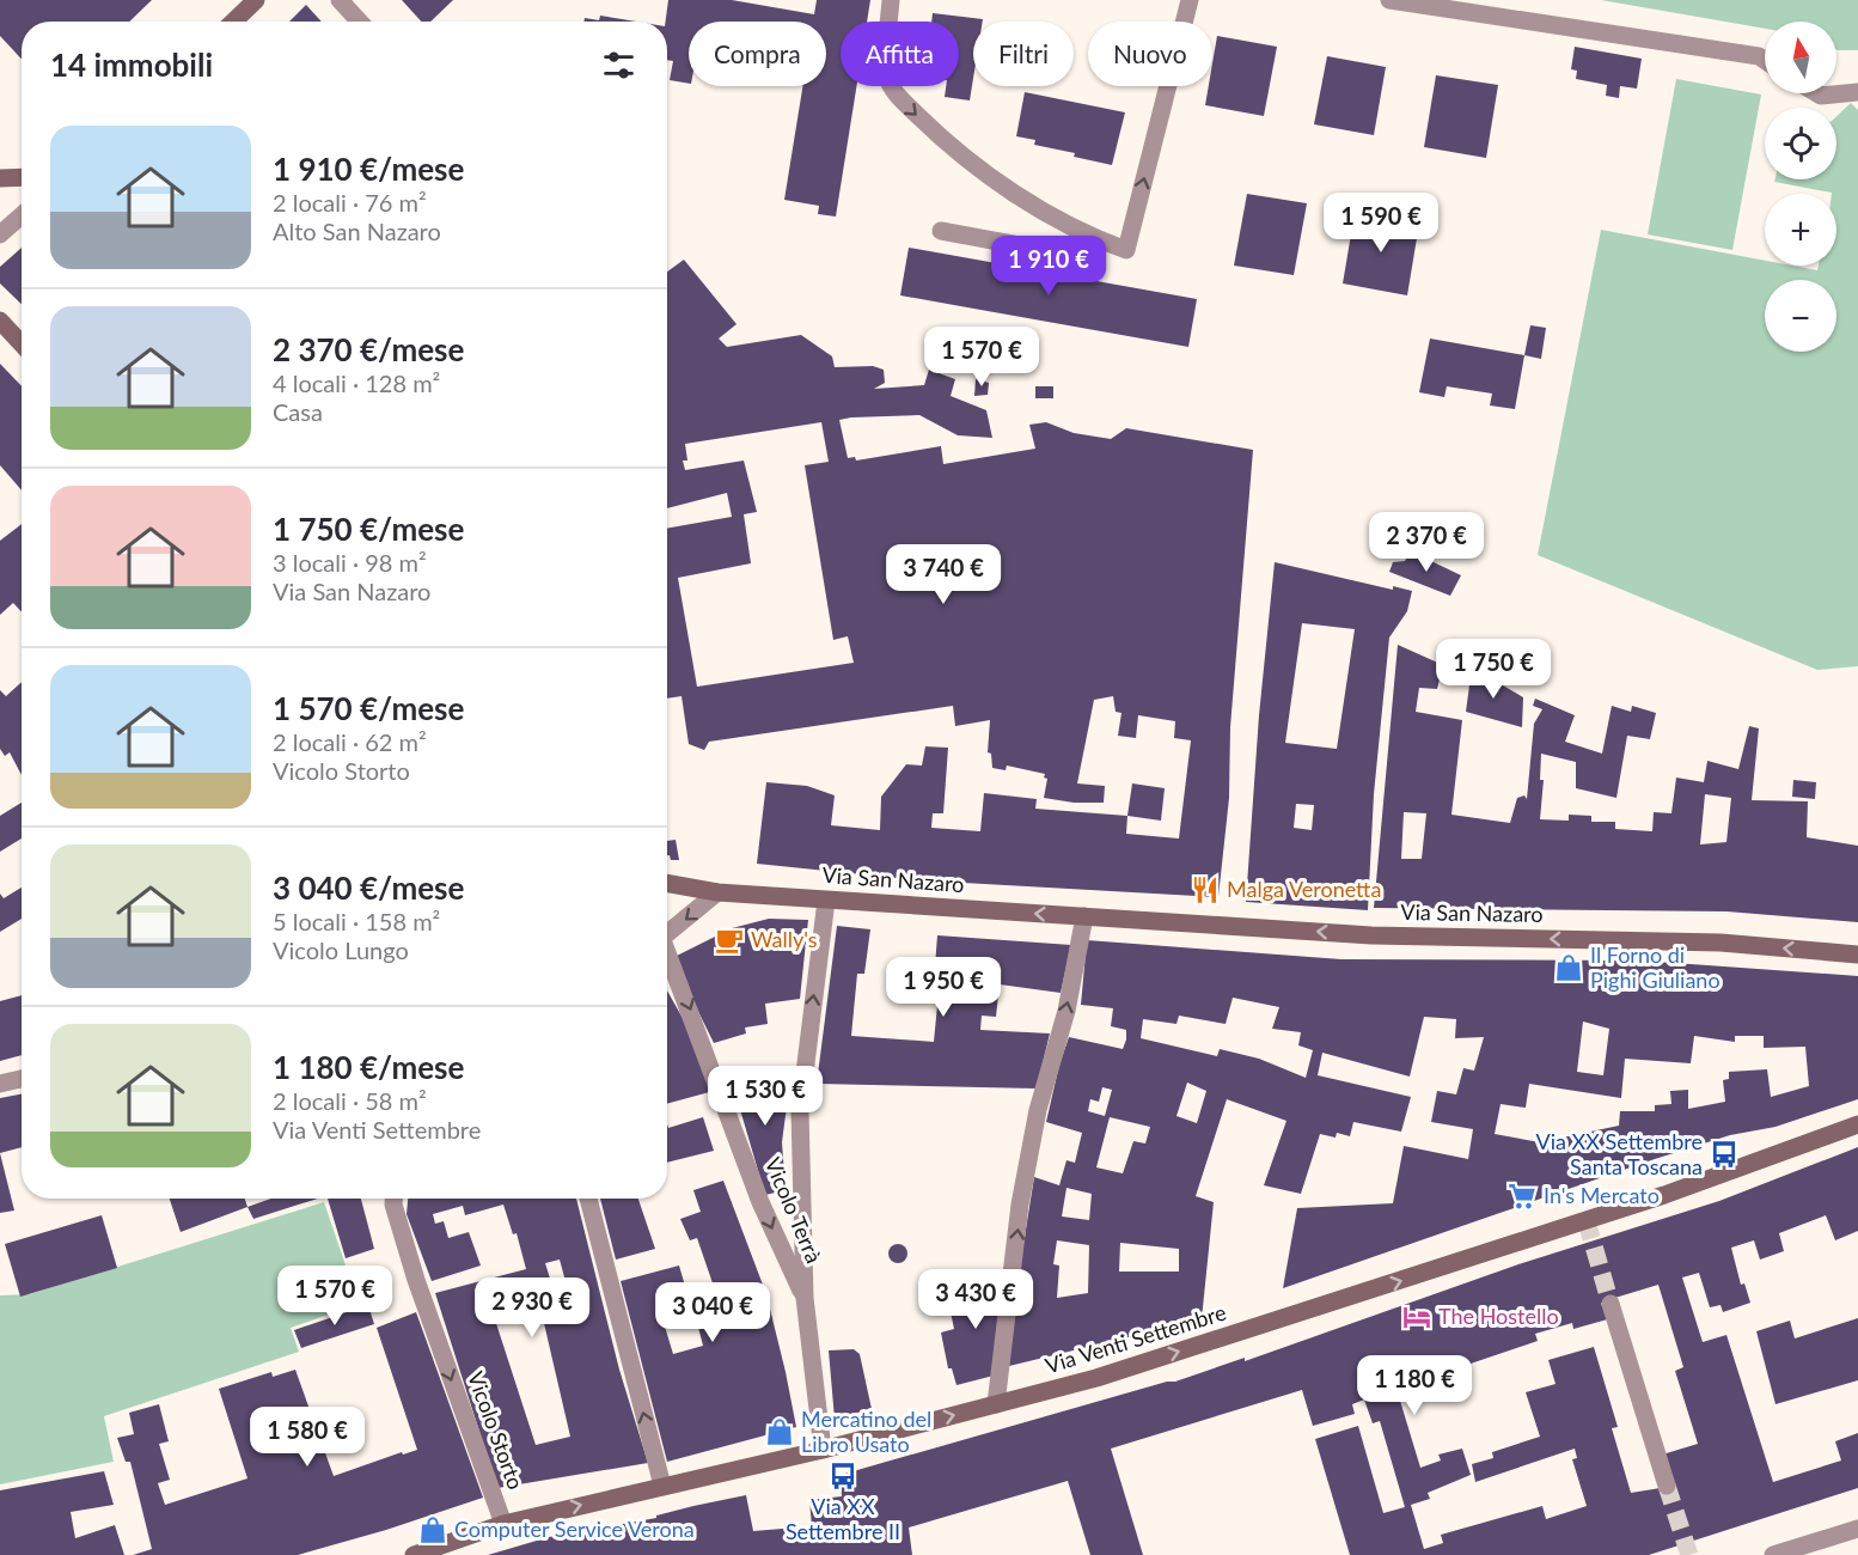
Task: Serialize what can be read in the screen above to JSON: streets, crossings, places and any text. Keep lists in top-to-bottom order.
{
  "streets": {
    "street": [
      "Via San Nazaro",
      "Vicolo Terrà",
      "Via Venti Settembre",
      "Vicolo Storto"
    ]
  },
  "crossings": [
    ["Via San Nazaro", "Vicolo Terrà"],
    ["Vicolo Terrà", "Via Venti Settembre"],
    ["Via Venti Settembre", "Vicolo Storto"]
  ],
  "one_way": ["Via San Nazaro", "Via Venti Settembre", "Vicolo Storto"],
  "places": {
    "restaurant": ["Malga Veronetta"],
    "cafe": ["Wally's"],
    "shop": ["Il Forno di Pighi Giuliano", "Mercatino del Libro Usato", "Computer Service Verona"],
    "bus stop": ["Via XX Settembre Santa Toscana", "Via XX Settembre II"],
    "supermarket": ["In's Mercato"],
    "hotel": ["The Hostello"]
  },
  "north": "top",
  "page": {
    "map_buttons": ["+", "−"],
    "chip": [
      "Compra",
      "Affitta",
      "Filtri",
      "Nuovo"
    ],
    "heading": "14 immobili",
    "list": [
      {
        "name": "1 910 €/mese",
        "note": "2 locali · 76 m² · Alto San Nazaro"
      },
      {
        "name": "2 370 €/mese",
        "note": "4 locali · 128 m² · Casa"
      },
      {
        "name": "1 750 €/mese",
        "note": "3 locali · 98 m² · Via San Nazaro"
      },
      {
        "name": "1 570 €/mese",
        "note": "2 locali · 62 m² · Vicolo Storto"
      },
      {
        "name": "3 040 €/mese",
        "note": "5 locali · 158 m² · Vicolo Lungo"
      },
      {
        "name": "1 180 €/mese",
        "note": "2 locali · 58 m² · Via Venti Settembre"
      }
    ],
    "price": [
      "1 590 €",
      "1 910 €",
      "1 570 €",
      "2 370 €",
      "3 740 €",
      "1 750 €",
      "1 950 €",
      "1 530 €",
      "1 570 €",
      "3 430 €",
      "2 930 €",
      "3 040 €",
      "1 180 €",
      "1 580 €"
    ]
  }
}
